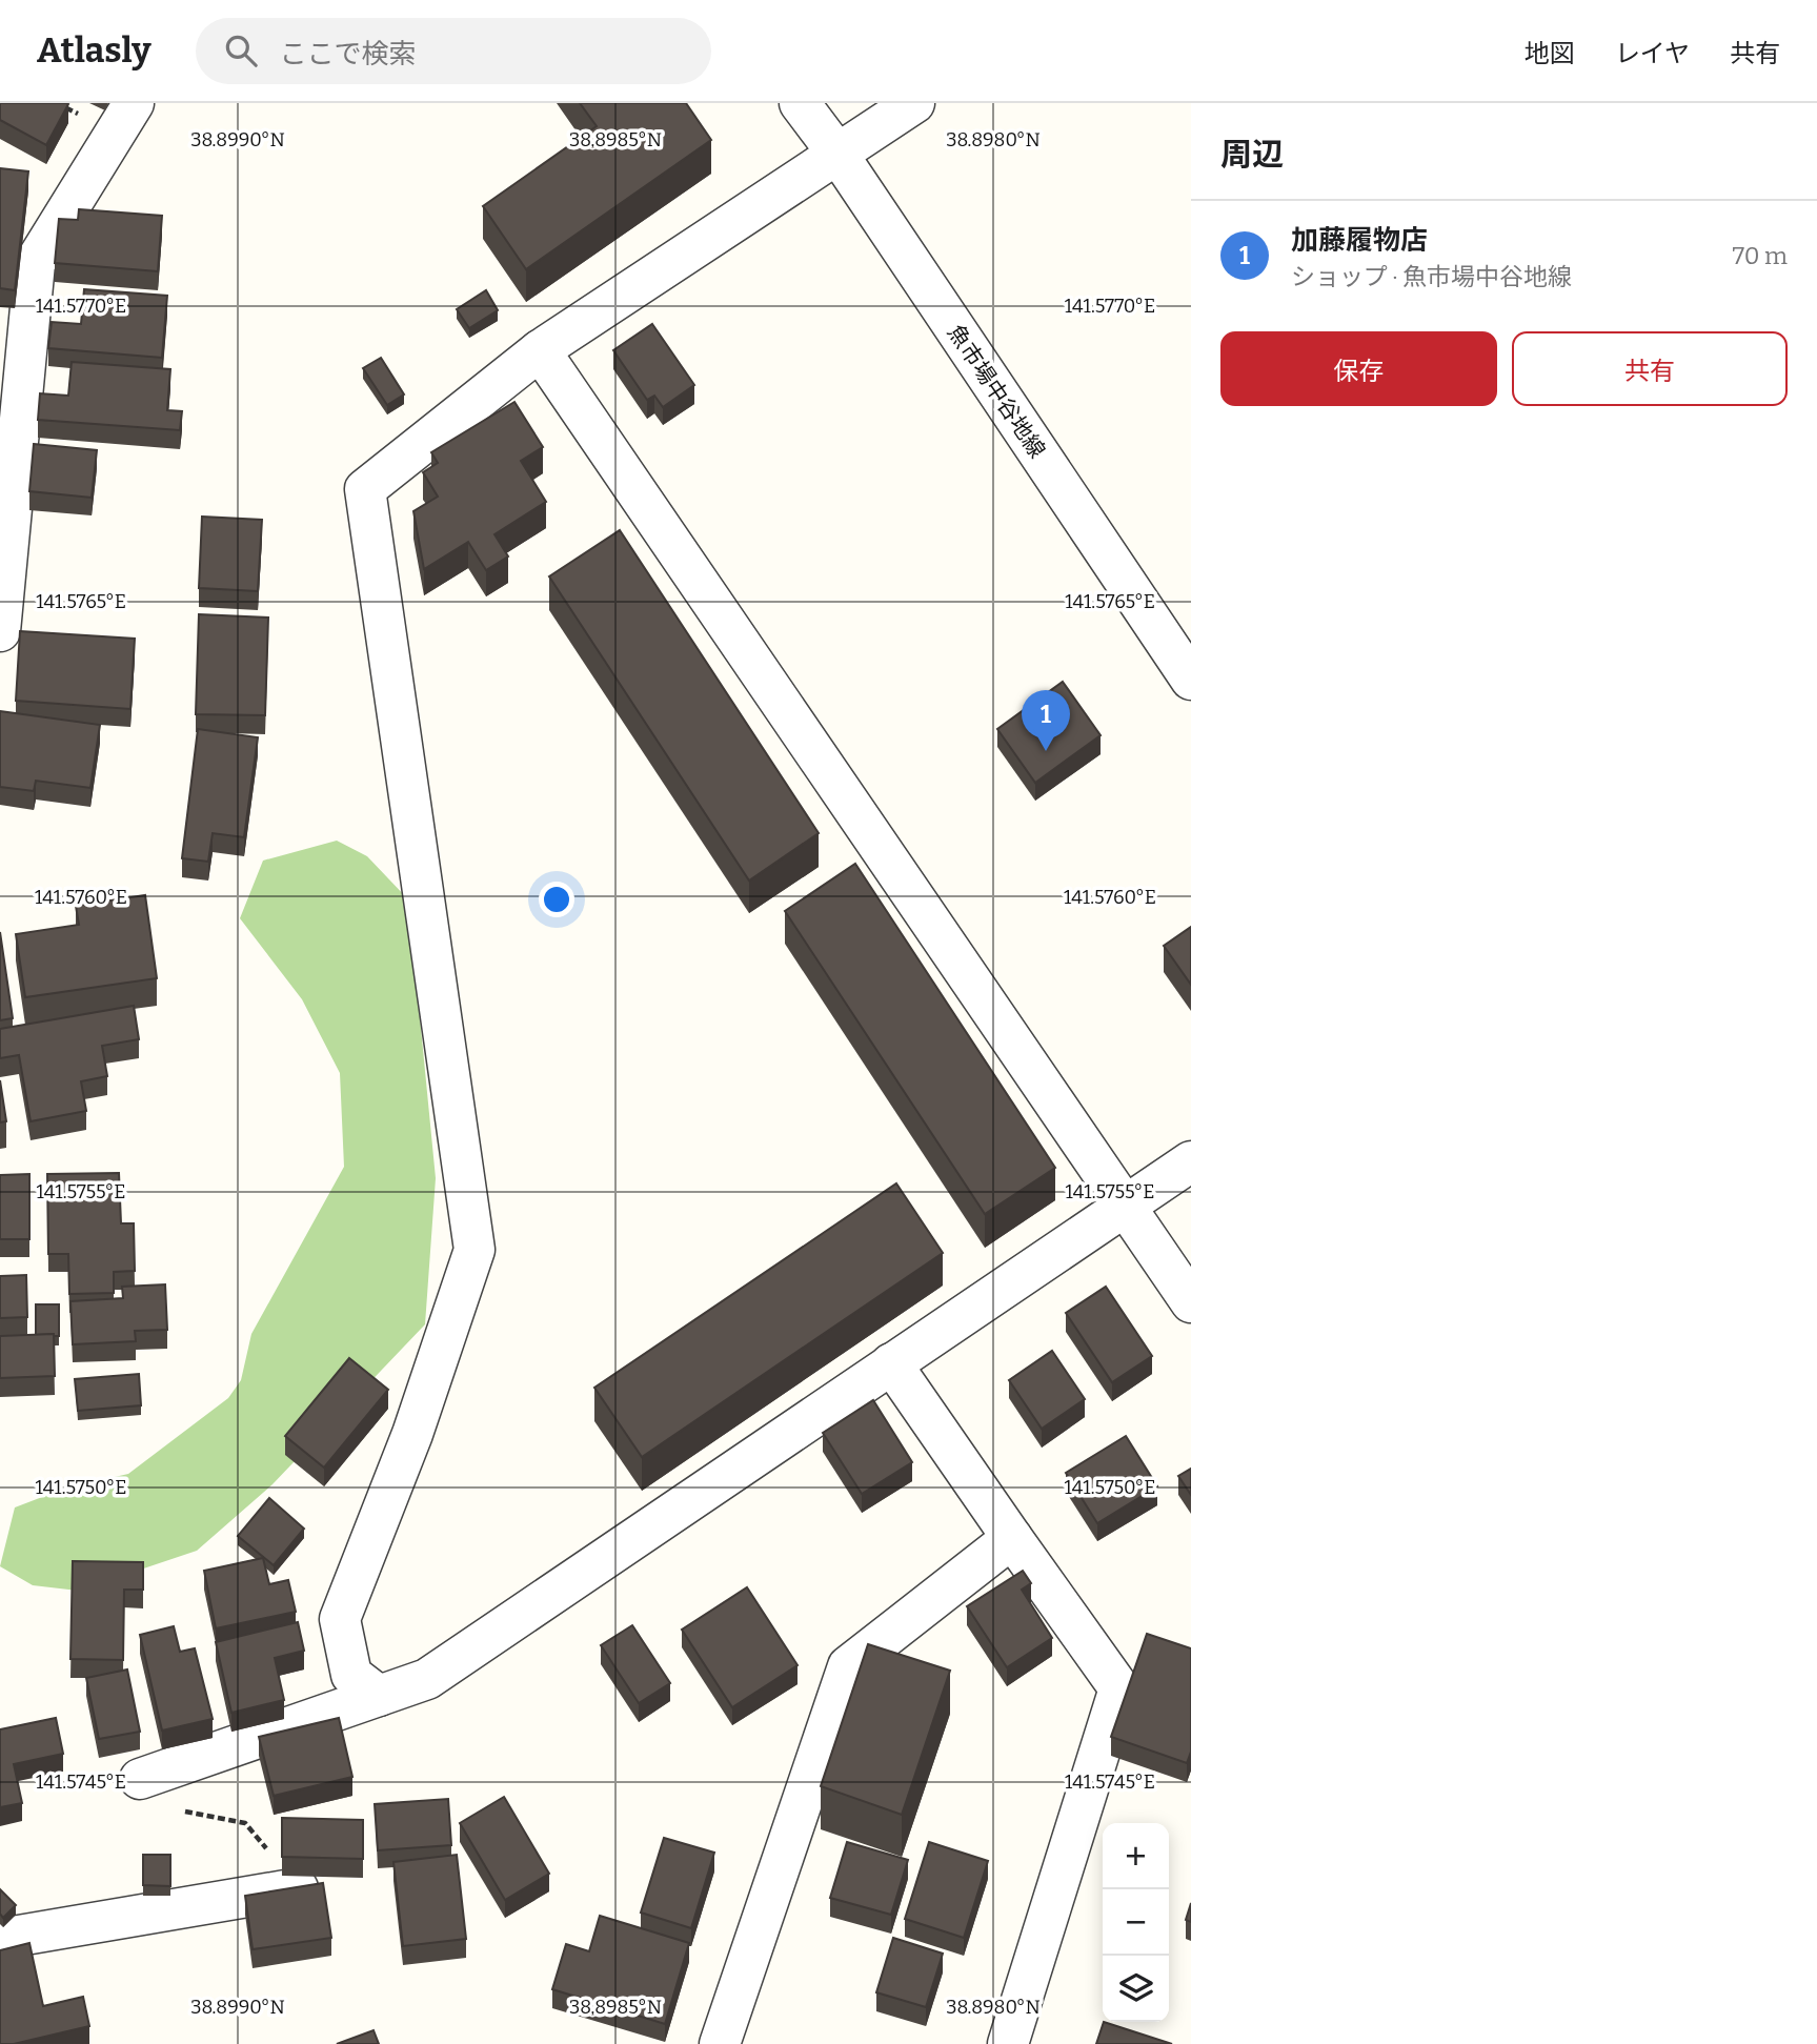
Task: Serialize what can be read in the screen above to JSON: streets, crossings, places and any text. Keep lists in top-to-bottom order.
{
  "streets": {
    "street": ["魚市場中谷地線"]
  },
  "page": {
    "header": "Atlasly",
    "search": "ここで検索",
    "nav": ["地図", "レイヤ", "共有"],
    "heading": "周辺",
    "list": [
      {
        "mark": "1",
        "name": "加藤履物店",
        "note": "ショップ · 魚市場中谷地線",
        "value": "70 m"
      }
    ],
    "buttons": ["保存", "共有"],
    "pins": "1",
    "map_buttons": ["+", "−"]
  },
  "coordinates": [
    "38.8990°N",
    "38.8985°N",
    "38.8980°N",
    "141.5770°E",
    "141.5765°E",
    "141.5760°E",
    "141.5755°E",
    "141.5750°E",
    "141.5745°E"
  ]
}
